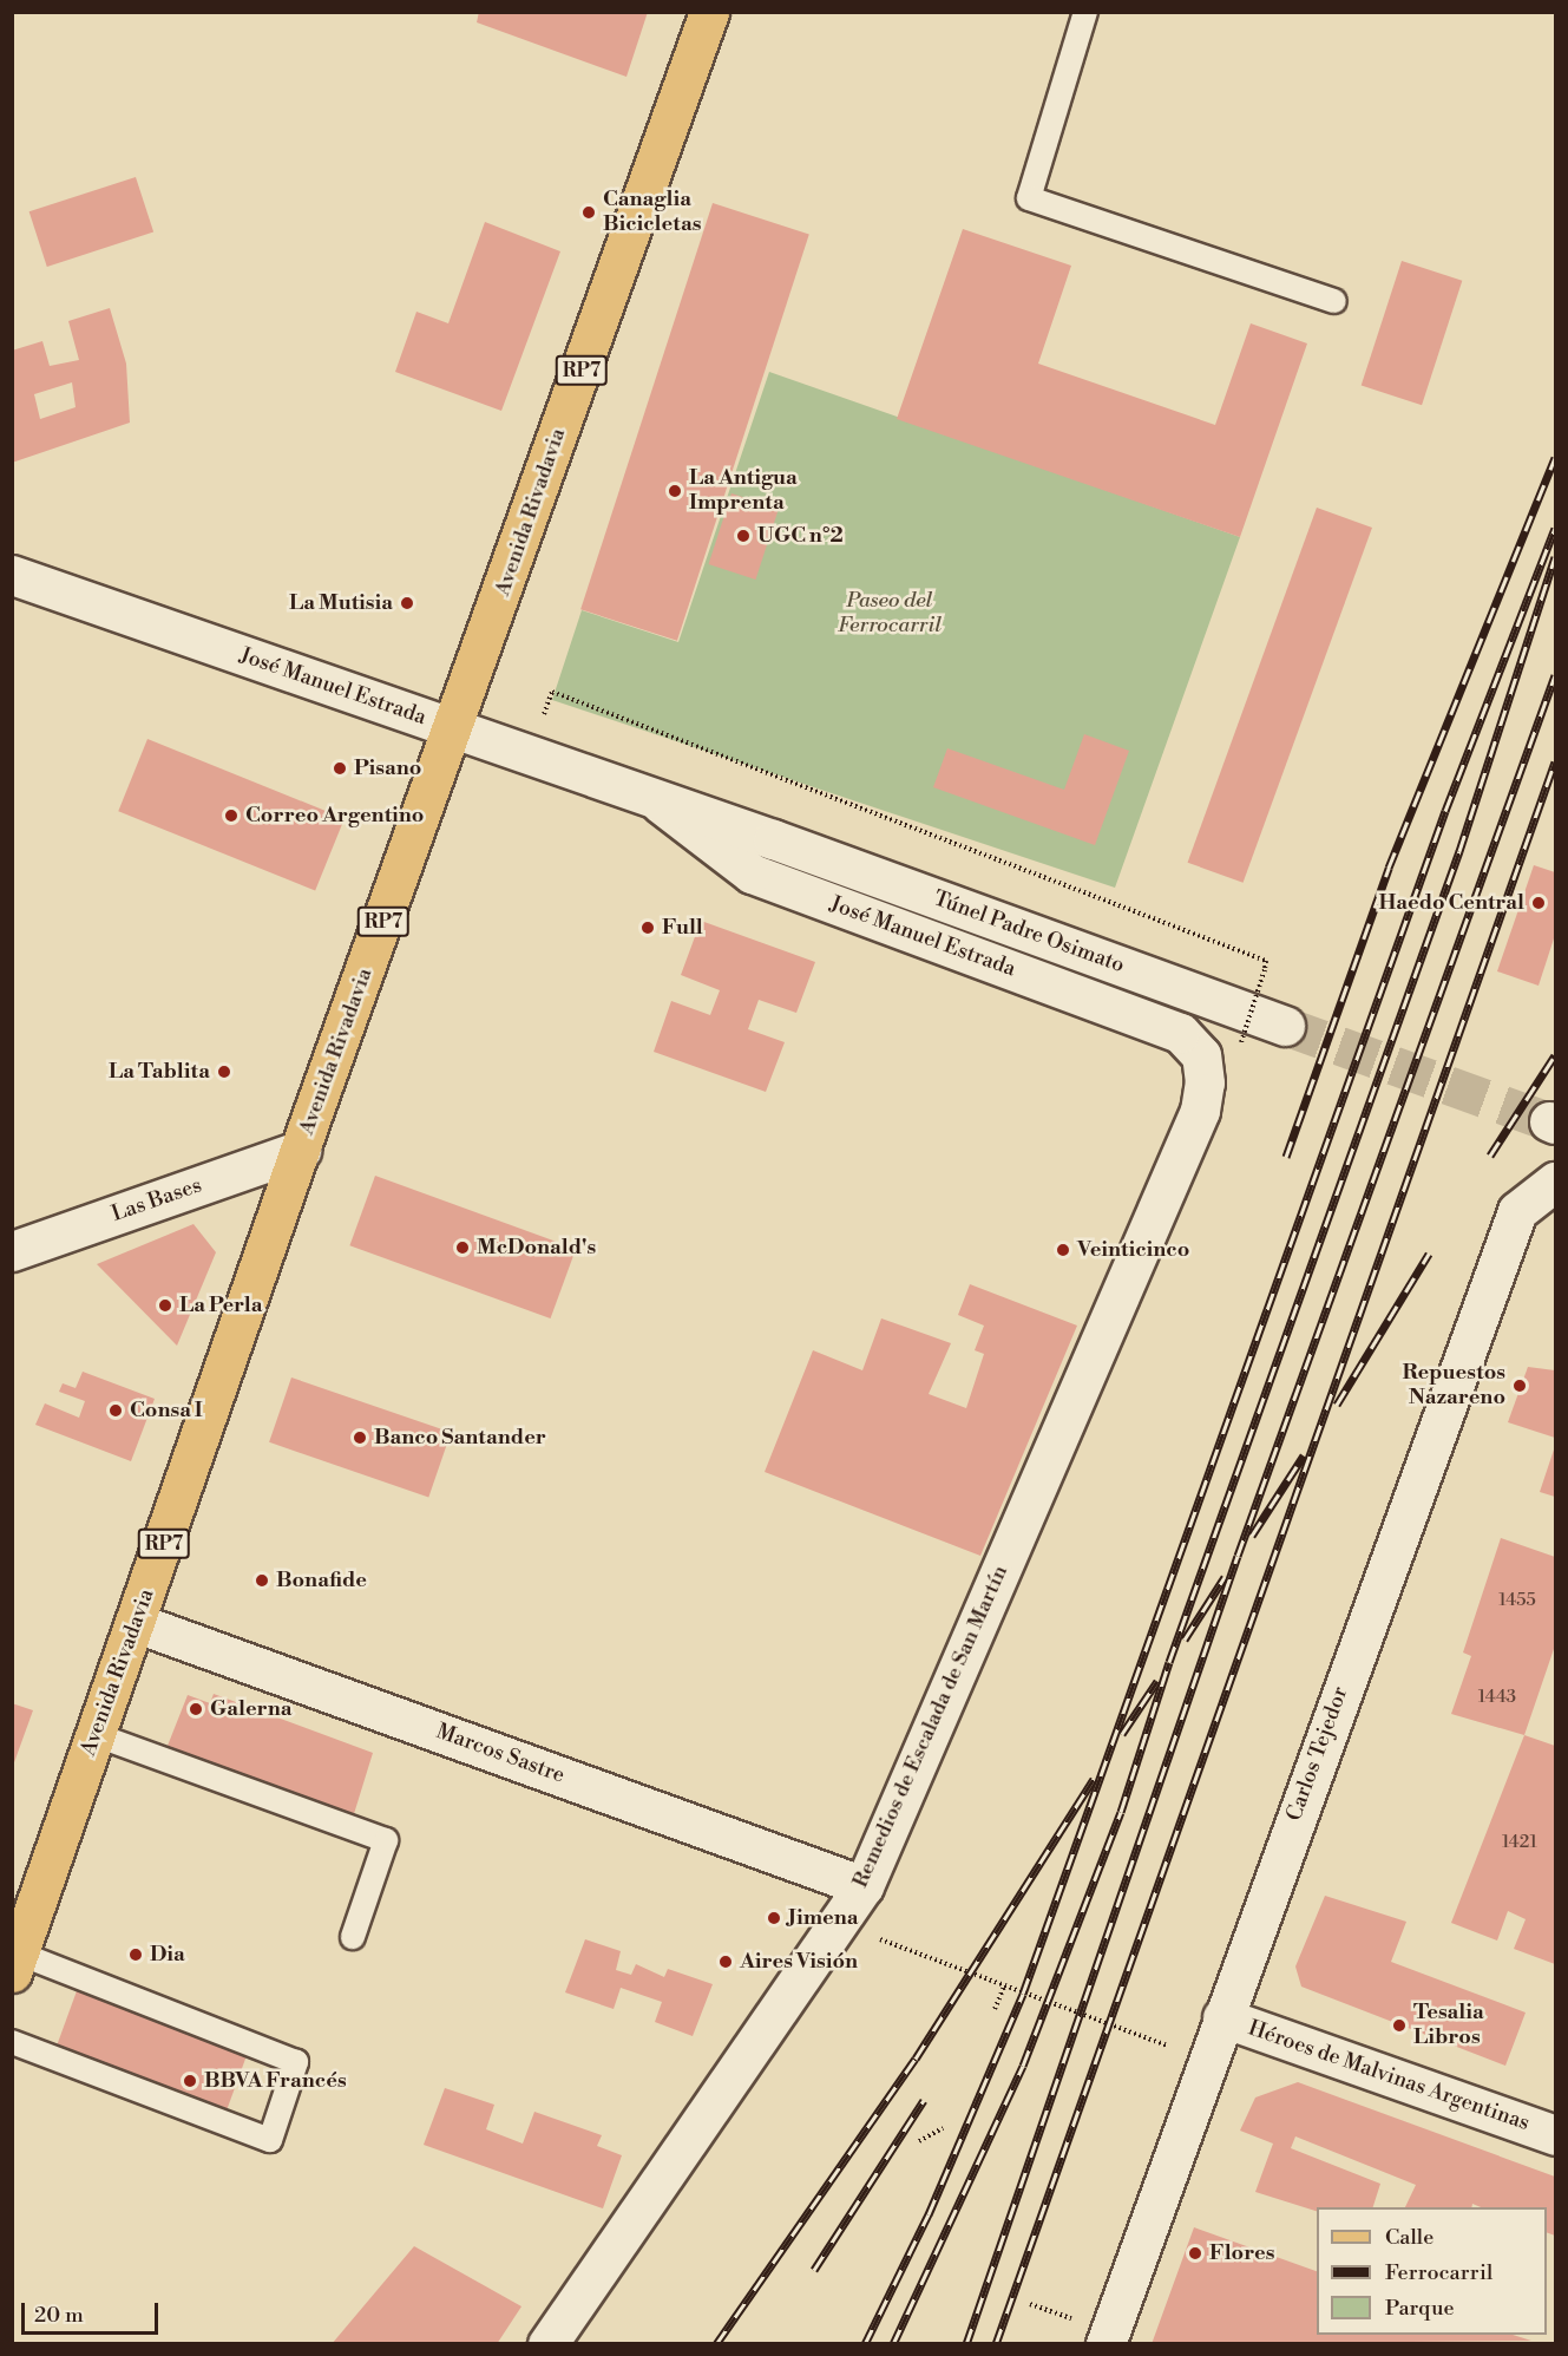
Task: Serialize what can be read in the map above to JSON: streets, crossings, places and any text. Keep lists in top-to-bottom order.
{
  "streets": {
    "main road": ["RP7", "Avenida Rivadavia"],
    "street": [
      "José Manuel Estrada",
      "Túnel Padre Osimato",
      "Las Bases",
      "Remedios de Escalada de San Martín",
      "Marcos Sastre",
      "Carlos Tejedor",
      "Héroes de Malvinas Argentinas"
    ]
  },
  "crossings": [
    ["Avenida Rivadavia", "José Manuel Estrada"],
    ["Avenida Rivadavia", "Las Bases"],
    ["Avenida Rivadavia", "Marcos Sastre"],
    ["José Manuel Estrada", "Túnel Padre Osimato"],
    ["José Manuel Estrada", "Remedios de Escalada de San Martín"],
    ["Remedios de Escalada de San Martín", "Marcos Sastre"],
    ["Carlos Tejedor", "Héroes de Malvinas Argentinas"]
  ],
  "parks": ["Paseo del Ferrocarril"],
  "places": [
    "Canaglia Bicicletas",
    "La Antigua Imprenta",
    "UGC n°2",
    "La Mutisia",
    "Pisano",
    "Correo Argentino",
    "Haedo Central",
    "Full",
    "La Tablita",
    "McDonald's",
    "Veinticinco",
    "La Perla",
    "Repuestos Nazareno",
    "Consa I",
    "Banco Santander",
    "Bonafide",
    "Galerna",
    "Jimena",
    "Dia",
    "Aires Visión",
    "Tesalia Libros",
    "BBVA Francés",
    "Flores"
  ],
  "house_numbers": ["1455", "1443", "1421"],
  "legend": ["Calle", "Ferrocarril", "Parque"],
  "scale_bar": "20 m"
}
